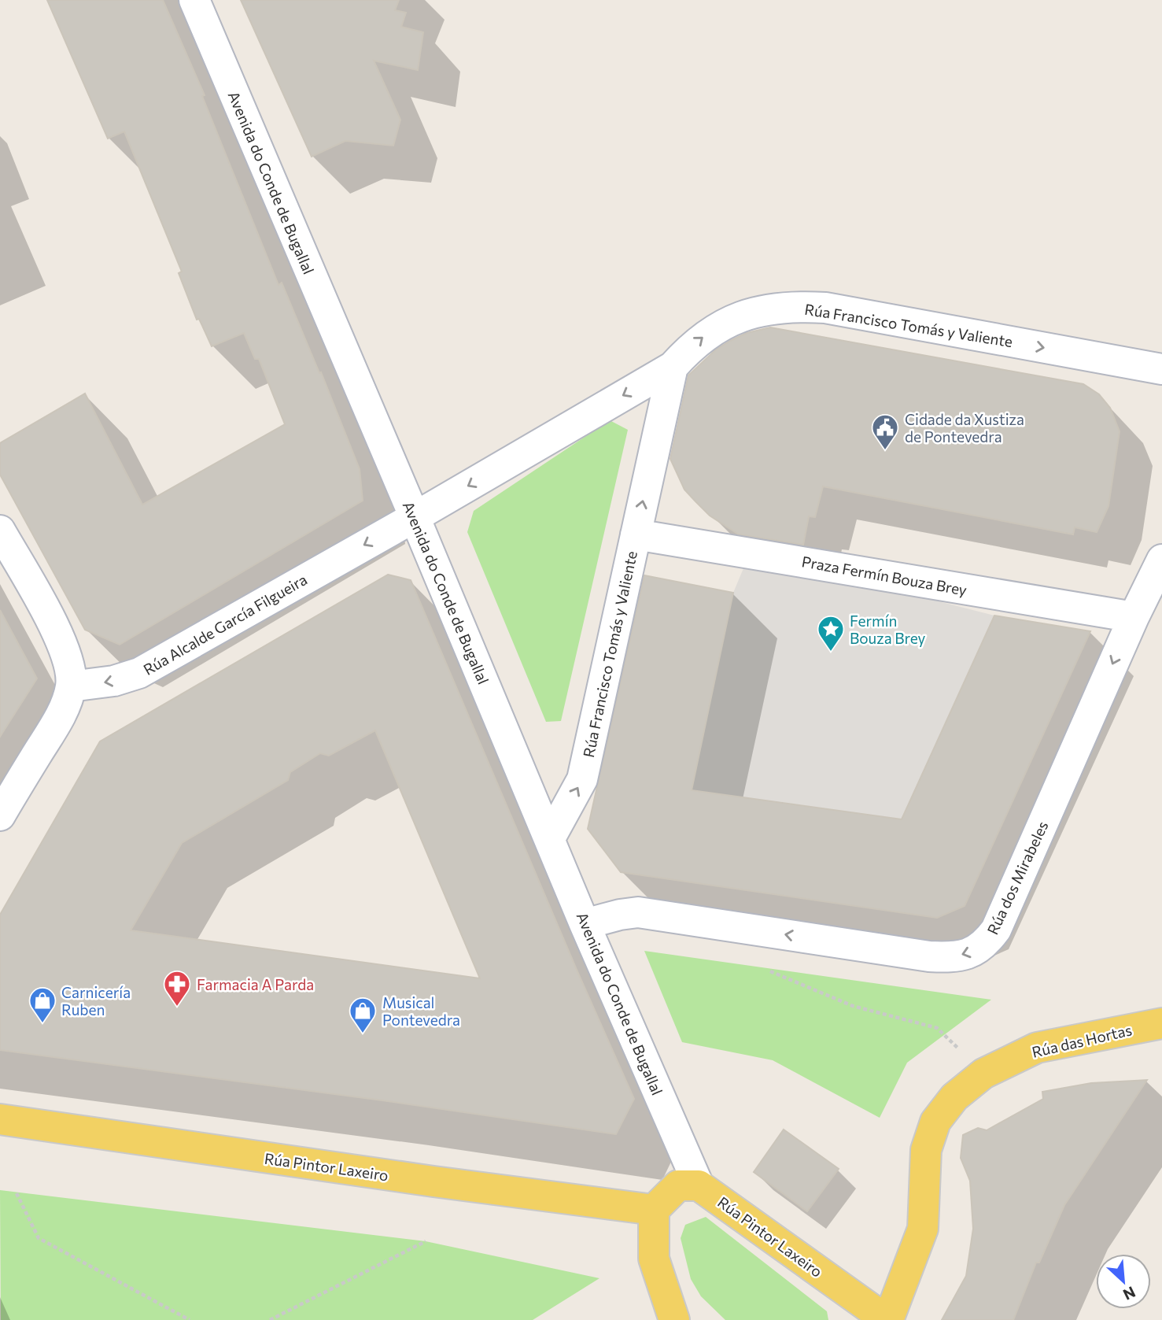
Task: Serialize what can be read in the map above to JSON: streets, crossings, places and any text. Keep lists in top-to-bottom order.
{
  "streets": {
    "main road": ["Rúa das Hortas", "Rúa Pintor Laxeiro"],
    "street": [
      "Avenida do Conde de Bugallal",
      "Rúa Francisco Tomás y Valiente",
      "Praza Fermín Bouza Brey",
      "Rúa Alcalde García Filgueira",
      "Rúa dos Mirabeles"
    ]
  },
  "crossings": [
    ["Avenida do Conde de Bugallal", "Rúa Francisco Tomás y Valiente"],
    ["Avenida do Conde de Bugallal", "Rúa Alcalde García Filgueira"],
    ["Avenida do Conde de Bugallal", "Rúa dos Mirabeles"],
    ["Avenida do Conde de Bugallal", "Rúa Pintor Laxeiro"],
    ["Rúa Francisco Tomás y Valiente", "Praza Fermín Bouza Brey"],
    ["Rúa Francisco Tomás y Valiente", "Rúa Alcalde García Filgueira"],
    ["Praza Fermín Bouza Brey", "Rúa dos Mirabeles"],
    ["Rúa das Hortas", "Rúa Pintor Laxeiro"]
  ],
  "one_way": ["Rúa Alcalde García Filgueira", "Rúa dos Mirabeles"],
  "places": {
    "public building": ["Cidade da Xustiza de Pontevedra"],
    "place": ["Fermín Bouza Brey"],
    "pharmacy": ["Farmacia A Parda"],
    "shop": ["Carnicería Ruben", "Musical Pontevedra"]
  },
  "north": "bottom right"
}
